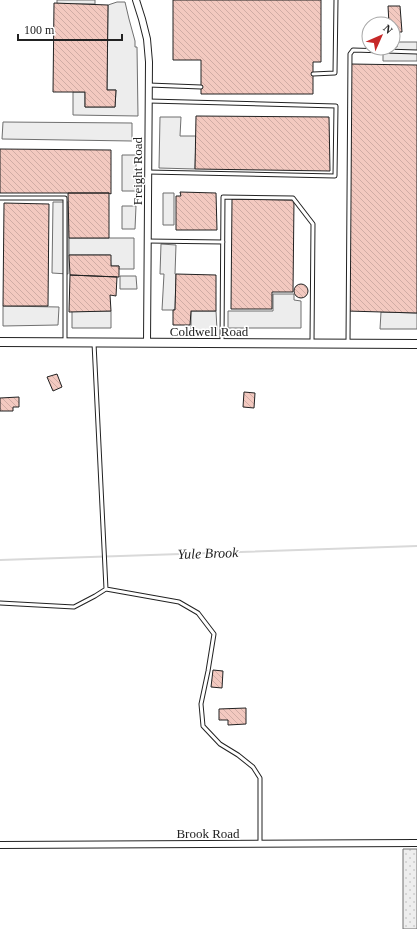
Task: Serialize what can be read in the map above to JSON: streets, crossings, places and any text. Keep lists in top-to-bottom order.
{
  "streets": {
    "street": ["Freight Road", "Coldwell Road", "Brook Road"]
  },
  "crossings": [
    ["Freight Road", "Coldwell Road"]
  ],
  "water": ["Yule Brook"],
  "scale_bar": "100 m",
  "north": "top right"
}
